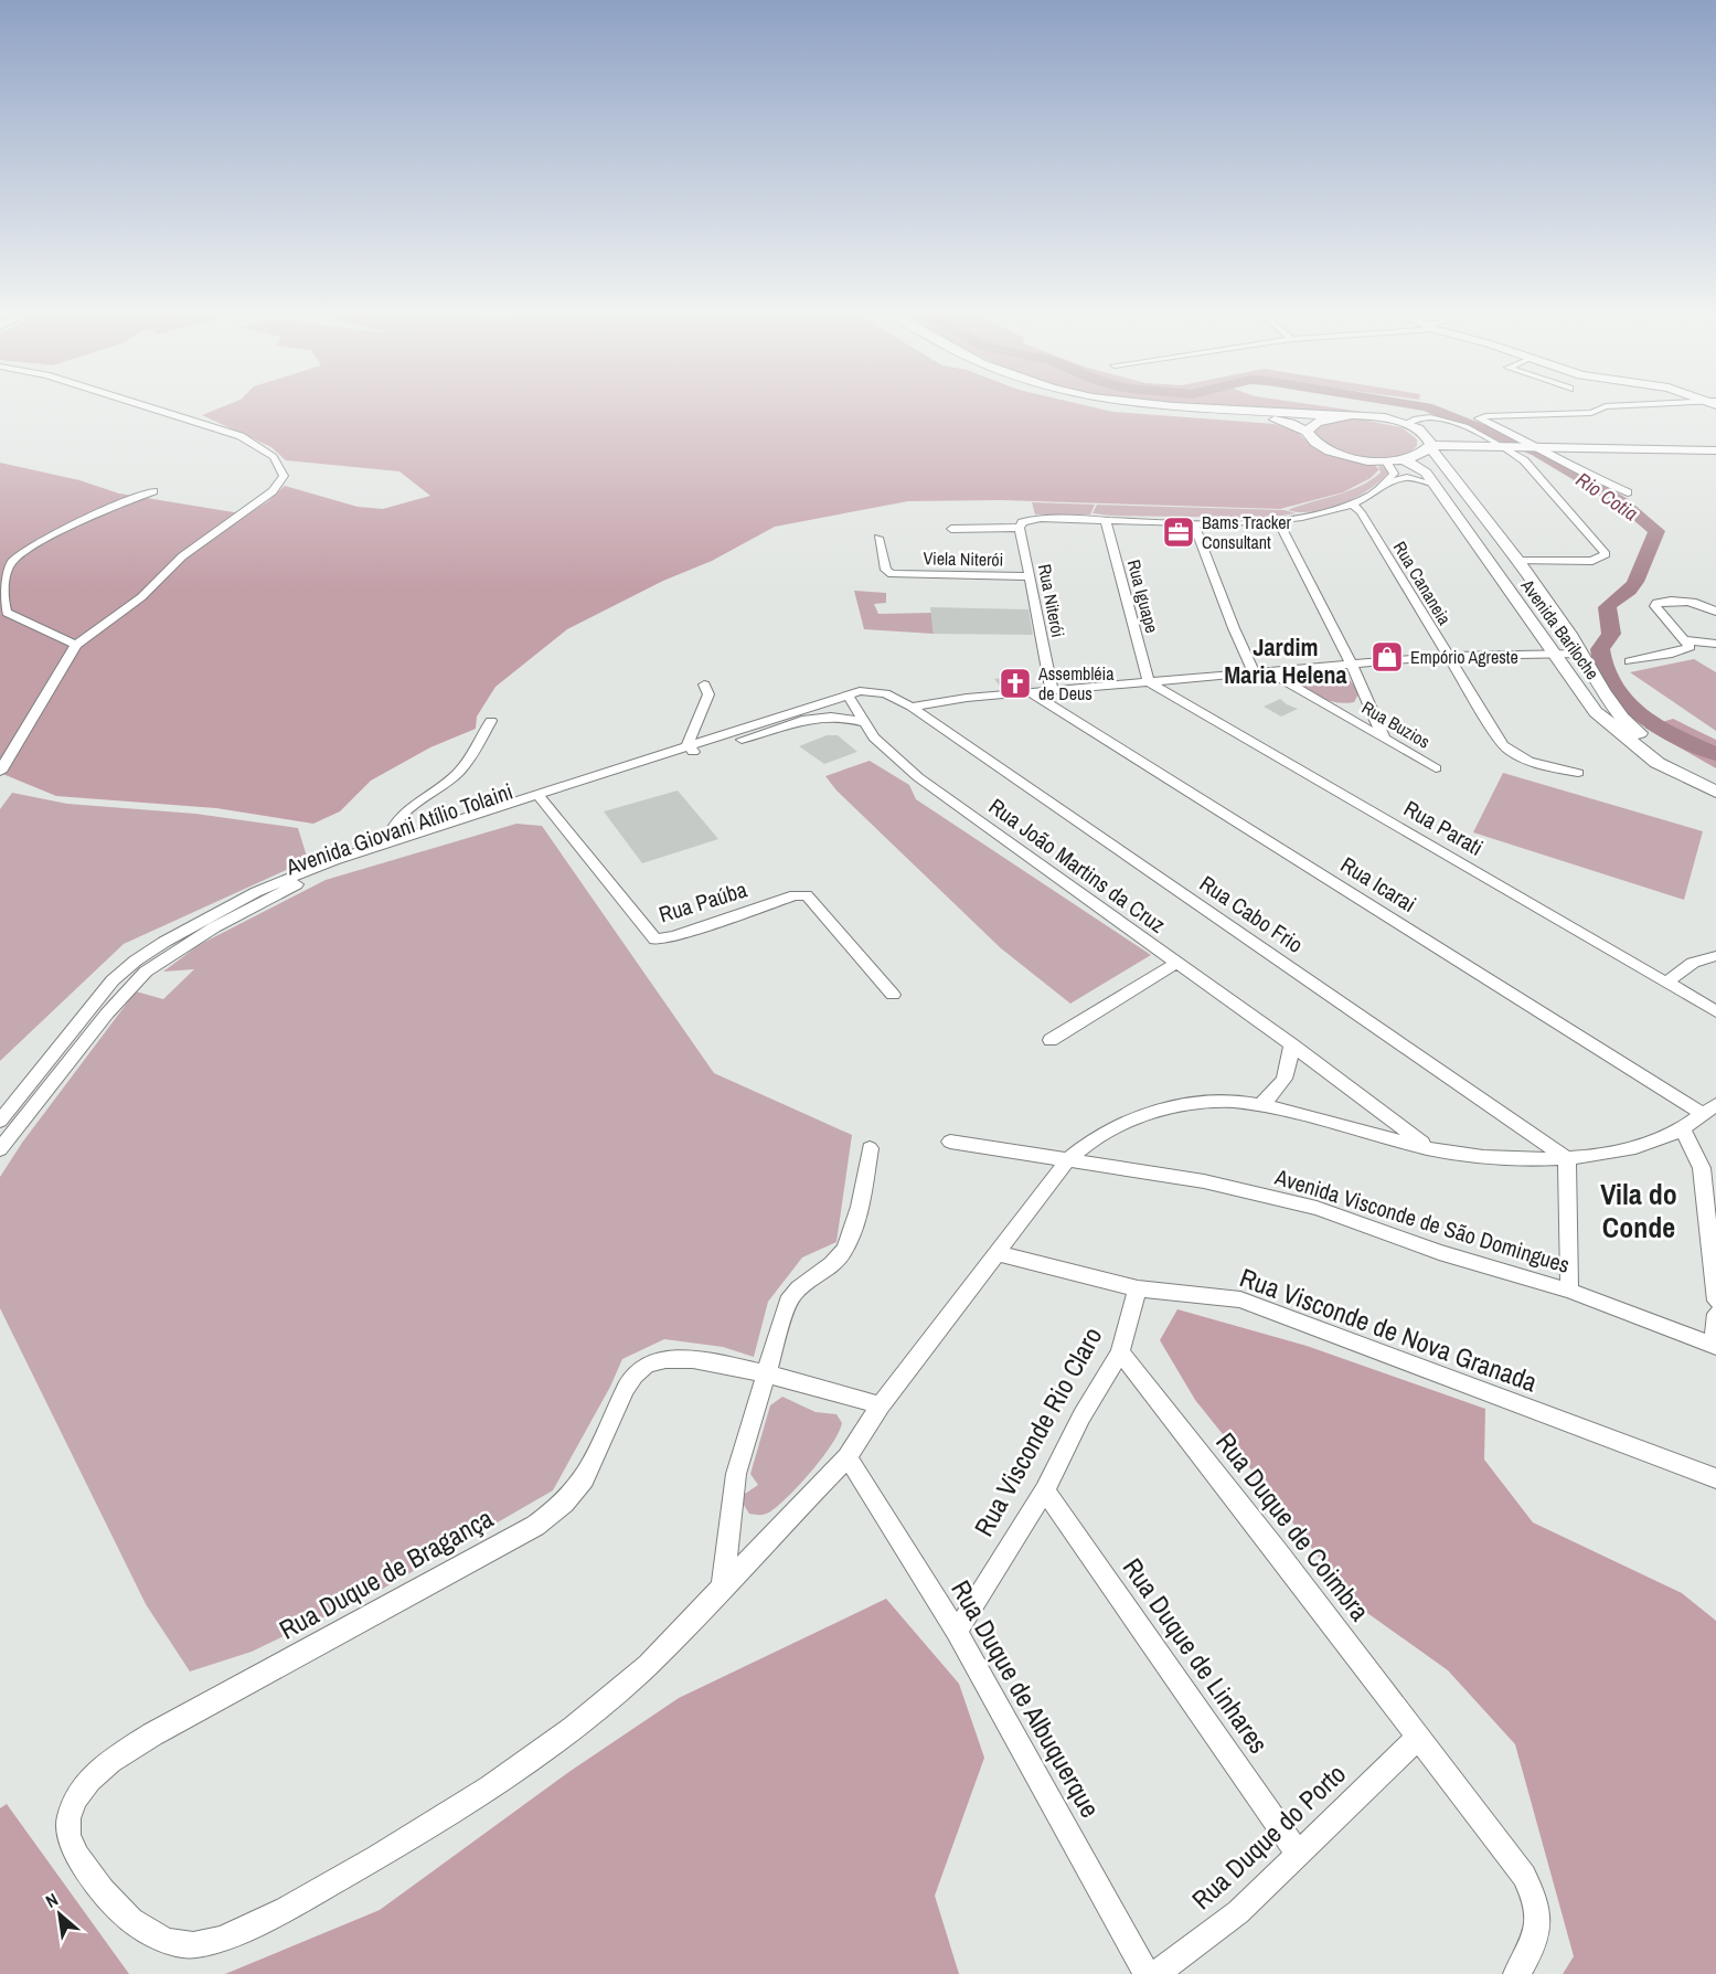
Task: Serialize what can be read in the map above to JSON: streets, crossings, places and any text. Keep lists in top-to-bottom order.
{
  "streets": {
    "main road": ["Avenida Bariloche"],
    "street": [
      "Viela Niterói",
      "Rua Cananeia",
      "Rua Iguape",
      "Rua Niterói",
      "Rua Buzios",
      "Rua Parati",
      "Avenida Giovani Atílio Tolaini",
      "Rua João Martins da Cruz",
      "Rua Icarai",
      "Rua Paúba",
      "Rua Cabo Frio",
      "Avenida Visconde de São Domingues",
      "Rua Visconde de Nova Granada",
      "Rua Visconde Rio Claro",
      "Rua Duque de Coimbra",
      "Rua Duque de Bragança",
      "Rua Duque de Linhares",
      "Rua Duque de Albuquerque",
      "Rua Duque do Porto"
    ]
  },
  "crossings": [
    ["Viela Niterói", "Rua Niterói"],
    ["Rua Iguape", "Rua Parati"],
    ["Avenida Giovani Atílio Tolaini", "Rua João Martins da Cruz"],
    ["Avenida Giovani Atílio Tolaini", "Rua Paúba"],
    ["Avenida Giovani Atílio Tolaini", "Rua Cabo Frio"],
    ["Rua João Martins da Cruz", "Rua Cabo Frio"],
    ["Rua Visconde de Nova Granada", "Rua Visconde Rio Claro"],
    ["Rua Visconde Rio Claro", "Rua Duque de Coimbra"],
    ["Rua Visconde Rio Claro", "Rua Duque de Linhares"],
    ["Rua Visconde Rio Claro", "Rua Duque de Albuquerque"],
    ["Rua Duque de Coimbra", "Rua Duque do Porto"],
    ["Rua Duque de Linhares", "Rua Duque do Porto"]
  ],
  "districts": ["Jardim Maria Helena", "Vila do Conde"],
  "water": ["Rio Cotia"],
  "places": {
    "office": ["Bams Tracker Consultant"],
    "shop": ["Empório Agreste"],
    "church": ["Assembléia de Deus"]
  },
  "north": "top left"
}
